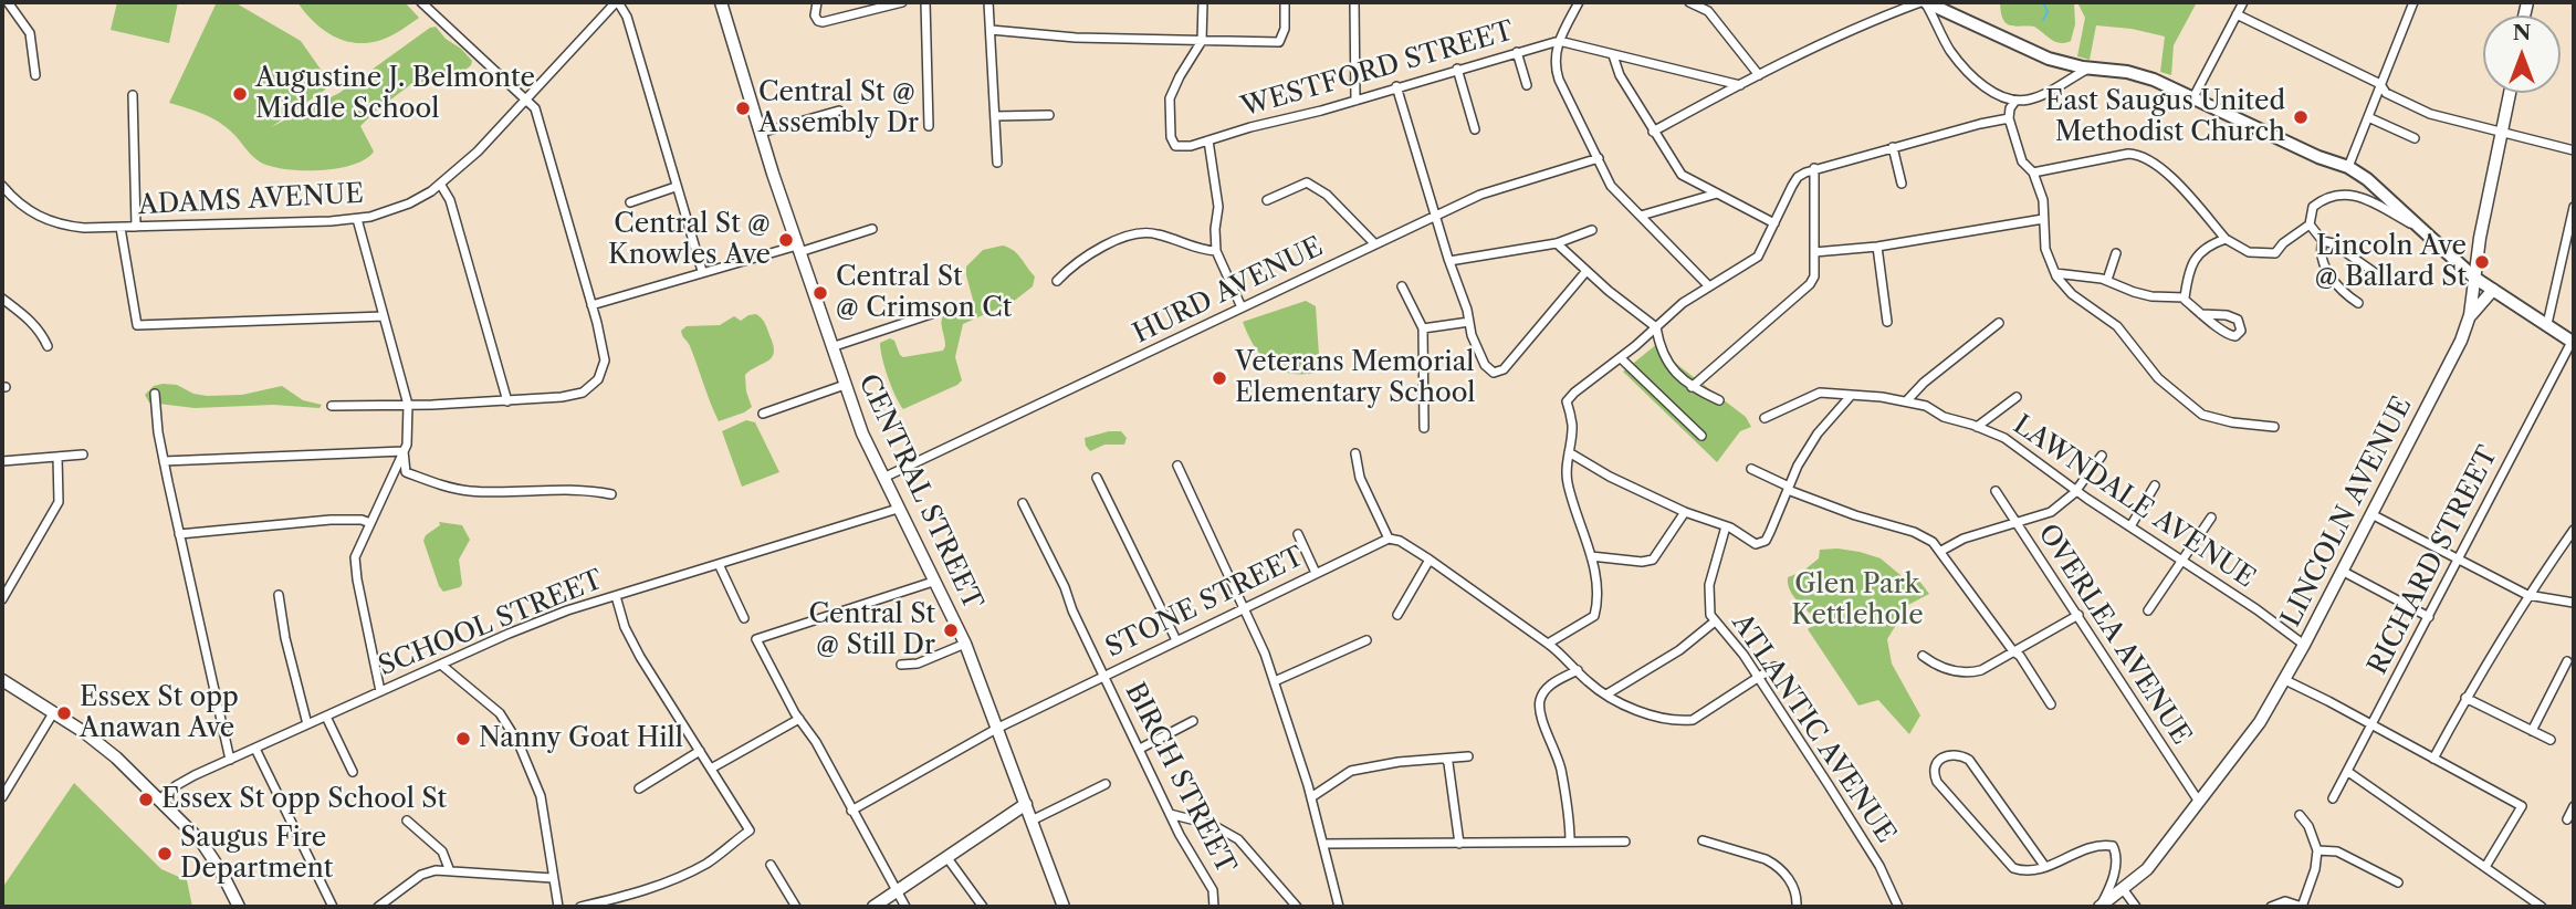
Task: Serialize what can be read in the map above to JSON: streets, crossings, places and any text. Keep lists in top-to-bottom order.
{
  "streets": {
    "main road": ["CENTRAL STREET", "LINCOLN AVENUE"],
    "street": [
      "WESTFORD STREET",
      "ADAMS AVENUE",
      "HURD AVENUE",
      "LAWNDALE AVENUE",
      "RICHARD STREET",
      "STONE STREET",
      "SCHOOL STREET",
      "OVERLEA AVENUE",
      "ATLANTIC AVENUE",
      "BIRCH STREET"
    ]
  },
  "crossings": [
    ["HURD AVENUE", "CENTRAL STREET"],
    ["CENTRAL STREET", "STONE STREET"],
    ["CENTRAL STREET", "SCHOOL STREET"],
    ["LAWNDALE AVENUE", "LINCOLN AVENUE"],
    ["LINCOLN AVENUE", "OVERLEA AVENUE"],
    ["STONE STREET", "BIRCH STREET"]
  ],
  "parks": ["Glen Park Kettlehole"],
  "places": [
    "Augustine J. Belmonte Middle School",
    "Central St @ Assembly Dr",
    "East Saugus United Methodist Church",
    "Central St @ Knowles Ave",
    "Lincoln Ave @ Ballard St",
    "Central St @ Crimson Ct",
    "Veterans Memorial Elementary School",
    "Central St @ Still Dr",
    "Essex St opp Anawan Ave",
    "Nanny Goat Hill",
    "Essex St opp School St",
    "Saugus Fire Department"
  ],
  "north": "top"
}
